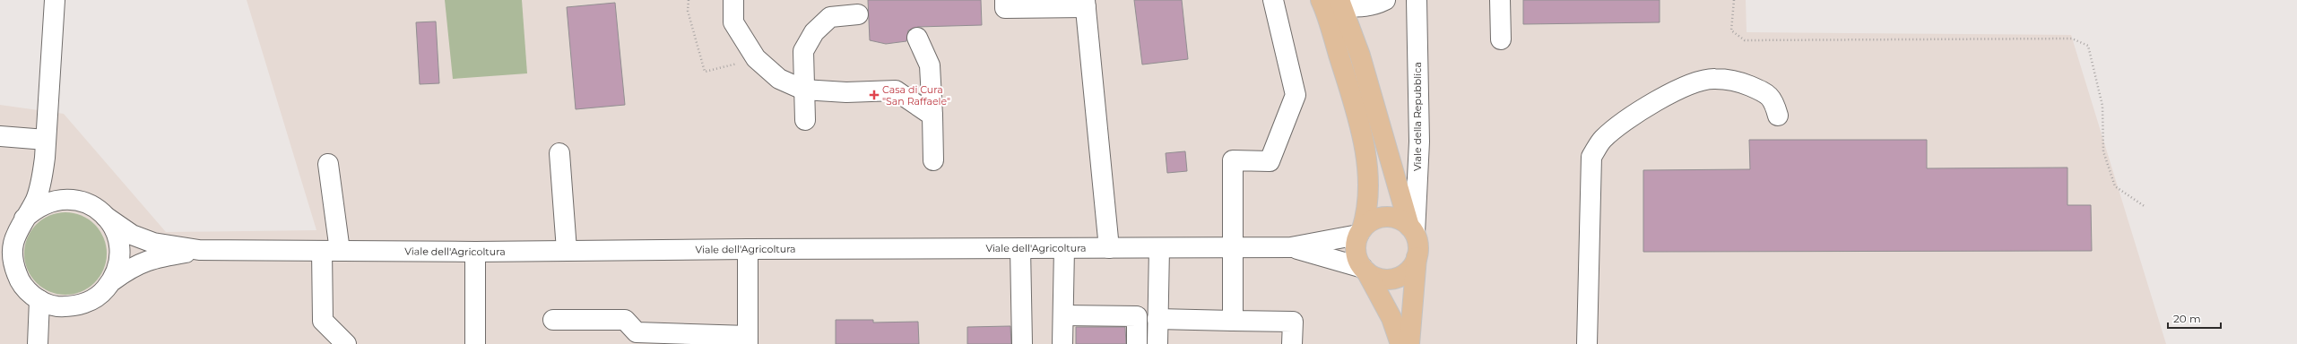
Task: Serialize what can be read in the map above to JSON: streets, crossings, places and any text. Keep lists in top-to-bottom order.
{
  "streets": {
    "street": ["Viale della Repubblica", "Viale dell'Agricoltura"]
  },
  "crossings": [
    ["Viale della Repubblica", "Viale dell'Agricoltura"]
  ],
  "places": {
    "health": ["Casa di Cura \"San Raffaele\""]
  },
  "scale_bar": "20 m"
}
